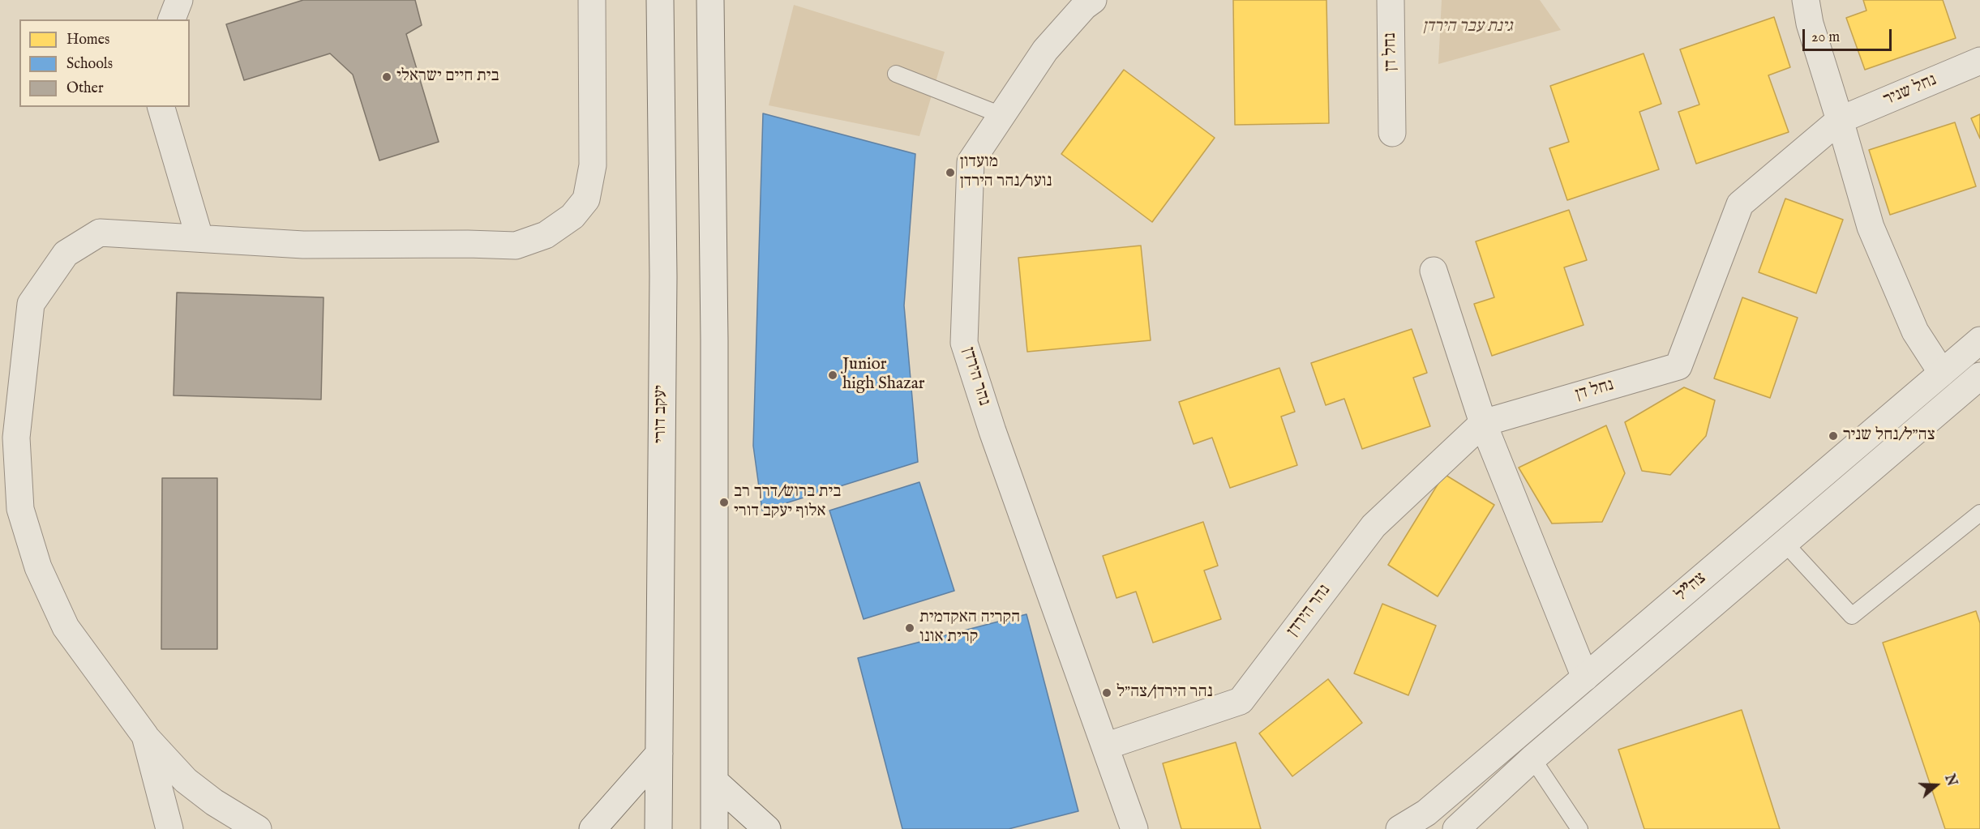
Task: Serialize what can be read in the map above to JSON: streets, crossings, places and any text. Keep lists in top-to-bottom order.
{
  "streets": {
    "street": [
      "נחל דן",
      "נחל שניר",
      "נהר הירדן",
      "יעקב דורי",
      "צה\"ל"
    ]
  },
  "crossings": [
    ["נחל דן", "נחל שניר"],
    ["נחל דן", "נהר הירדן"]
  ],
  "parks": ["גינת עבר הירדן"],
  "places": [
    "בית חיים ישראלי",
    "מועדון נוער/נהר הירדן",
    "Junior high Shazar",
    "צה״ל/נחל שניר",
    "בית ברוש/דרך רב אלוף יעקב דורי",
    "הקריה האקדמית קרית אונו",
    "נהר הירדן/צה״ל"
  ],
  "legend": ["Homes", "Schools", "Other"],
  "scale_bar": "20 m",
  "north": "right"
}
